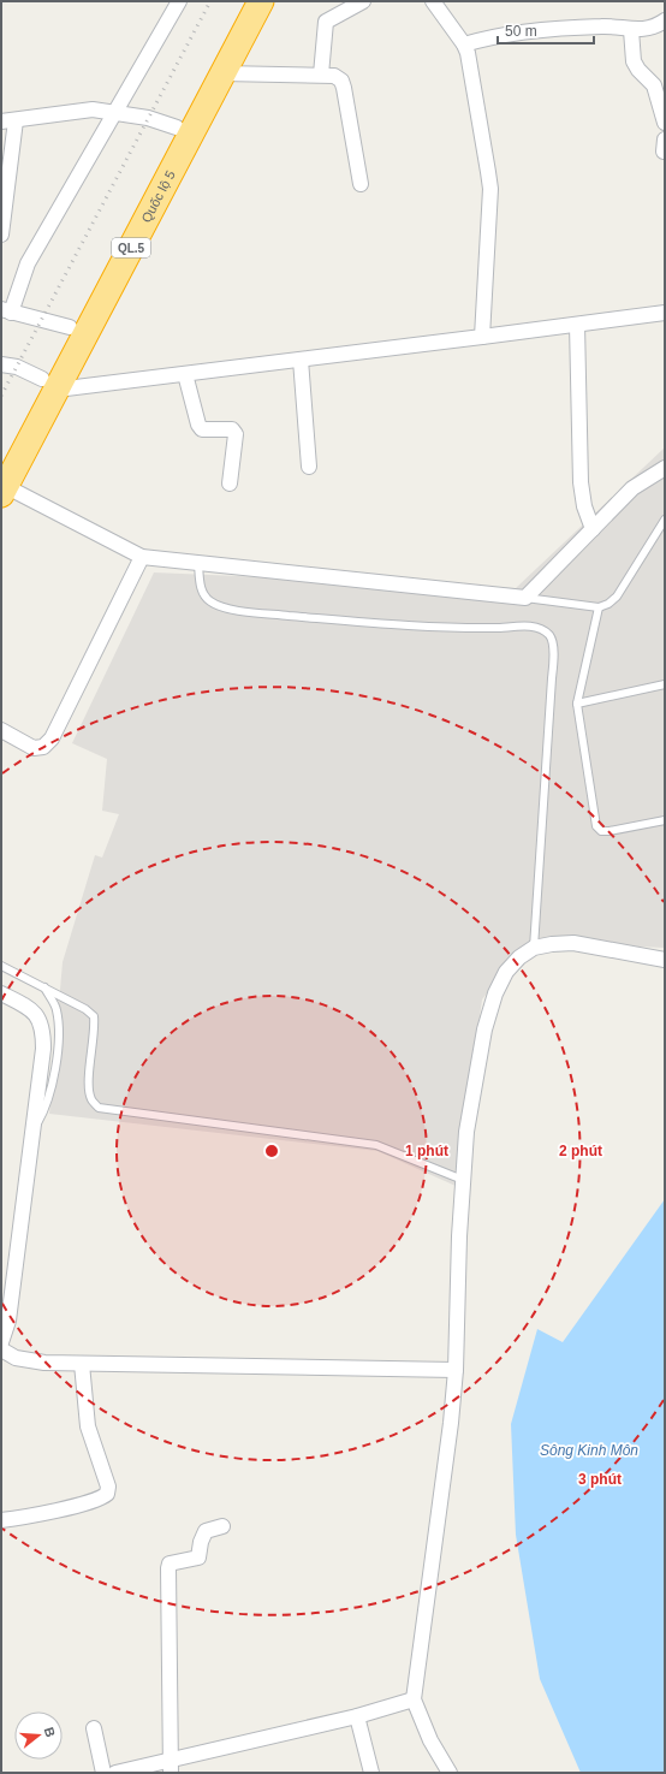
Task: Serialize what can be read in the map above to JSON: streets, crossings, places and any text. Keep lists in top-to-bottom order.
{
  "streets": {
    "highway": ["Quốc lộ 5", "QL.5"]
  },
  "water": ["Sông Kinh Môn"],
  "scale_bar": "50 m",
  "north": "right",
  "rings": ["1 phút", "2 phút", "3 phút"]
}
